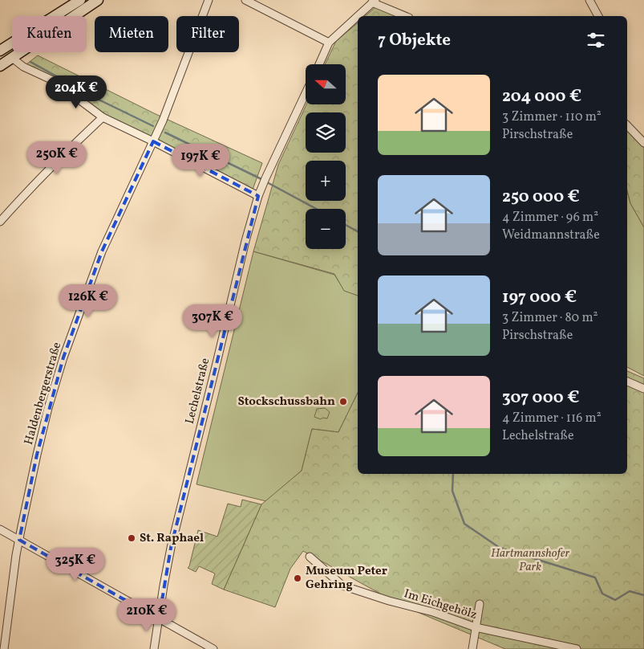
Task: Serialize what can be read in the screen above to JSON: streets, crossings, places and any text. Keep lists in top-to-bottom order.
{
  "streets": {
    "street": ["Lechelstraße", "Haldenbergerstraße", "Im Eichgehölz"]
  },
  "parks": ["Hartmannshofer Park"],
  "places": ["Stockschussbahn", "St. Raphael", "Museum Peter Gehring"],
  "north": "left",
  "page": {
    "chip": ["Kaufen", "Mieten", "Filter"],
    "heading": "7 Objekte",
    "map_buttons": ["+", "−"],
    "list": [
      {
        "name": "204 000 €",
        "note": "3 Zimmer · 110 m² · Pirschstraße"
      },
      {
        "name": "250 000 €",
        "note": "4 Zimmer · 96 m² · Weidmannstraße"
      },
      {
        "name": "197 000 €",
        "note": "3 Zimmer · 80 m² · Pirschstraße"
      },
      {
        "name": "307 000 €",
        "note": "4 Zimmer · 116 m² · Lechelstraße"
      }
    ],
    "price": [
      "204K €",
      "250K €",
      "197K €",
      "126K €",
      "307K €",
      "325K €",
      "210K €"
    ]
  }
}
